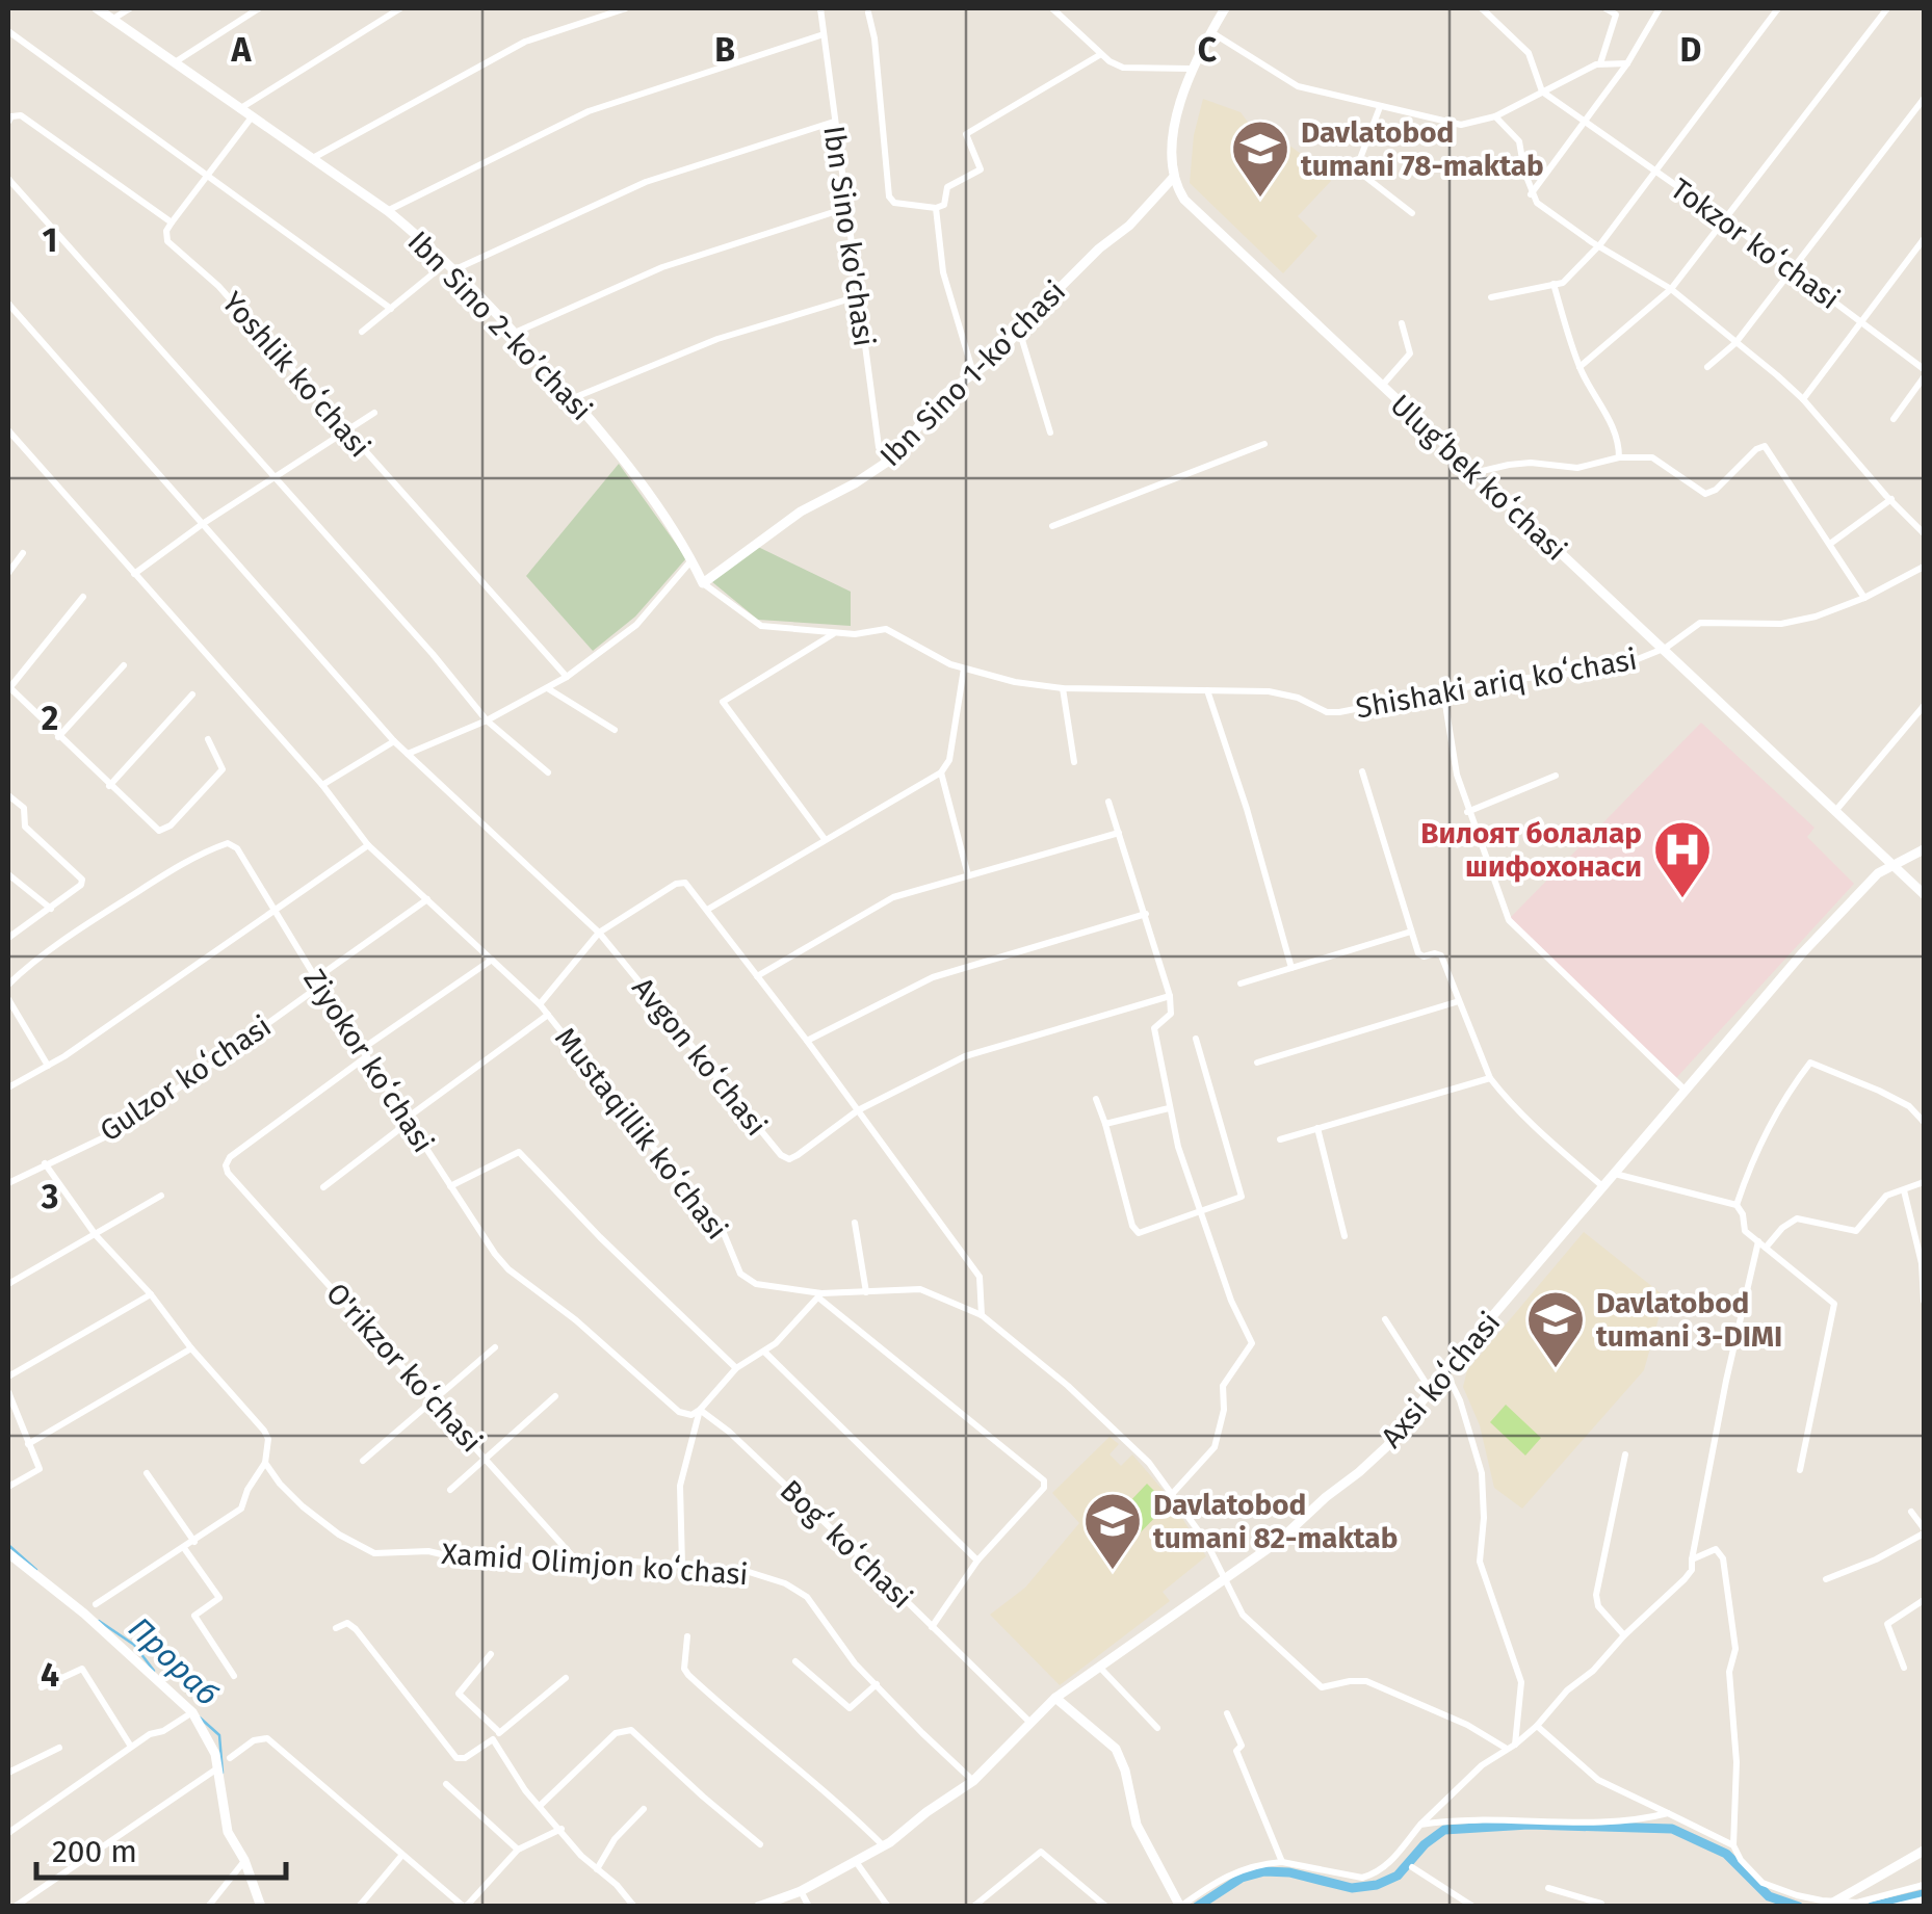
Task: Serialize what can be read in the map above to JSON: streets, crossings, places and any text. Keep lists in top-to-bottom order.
{
  "streets": {
    "street": [
      "Ibn Sino ko'chasi",
      "Tokzor koʻchasi",
      "Ibn Sino 2-koʼchasi",
      "Ibn Sino 1-koʼchasi",
      "Yoshlik koʻchasi",
      "Ulugʻbek koʻchasi",
      "Shishaki ariq koʻchasi",
      "Avgon koʻchasi",
      "Ziyokor koʻchasi",
      "Gulzor koʻchasi",
      "Mustaqillik koʻchasi",
      "O'rikzor koʻchasi",
      "Axsi koʻchasi",
      "Bogʻ koʻchasi",
      "Xamid Olimjon koʻchasi"
    ]
  },
  "crossings": [
    ["Ibn Sino ko'chasi", "Ibn Sino 1-koʼchasi"],
    ["Ibn Sino 2-koʼchasi", "Ibn Sino 1-koʼchasi"],
    ["Ibn Sino 2-koʼchasi", "Shishaki ariq koʻchasi"],
    ["Ibn Sino 1-koʼchasi", "Ulugʻbek koʻchasi"],
    ["Ibn Sino 1-koʼchasi", "Shishaki ariq koʻchasi"],
    ["Ulugʻbek koʻchasi", "Shishaki ariq koʻchasi"],
    ["Ulugʻbek koʻchasi", "Axsi koʻchasi"],
    ["Ziyokor koʻchasi", "Gulzor koʻchasi"],
    ["Ziyokor koʻchasi", "O'rikzor koʻchasi"],
    ["Ziyokor koʻchasi", "Bogʻ koʻchasi"],
    ["Gulzor koʻchasi", "Mustaqillik koʻchasi"],
    ["Mustaqillik koʻchasi", "Axsi koʻchasi"],
    ["O'rikzor koʻchasi", "Xamid Olimjon koʻchasi"],
    ["Axsi koʻchasi", "Bogʻ koʻchasi"],
    ["Axsi koʻchasi", "Xamid Olimjon koʻchasi"]
  ],
  "water": ["Прораб"],
  "places": {
    "school or university": ["Davlatobod tumani 78-maktab", "Davlatobod tumani 3-DIMI", "Davlatobod tumani 82-maktab"],
    "hospital": ["Вилоят болалар шифохонаси"]
  },
  "scale_bar": "200 m",
  "grid": {
    "columns": [
      "A",
      "B",
      "C",
      "D"
    ],
    "rows": [
      "1",
      "2",
      "3",
      "4"
    ]
  }
}
